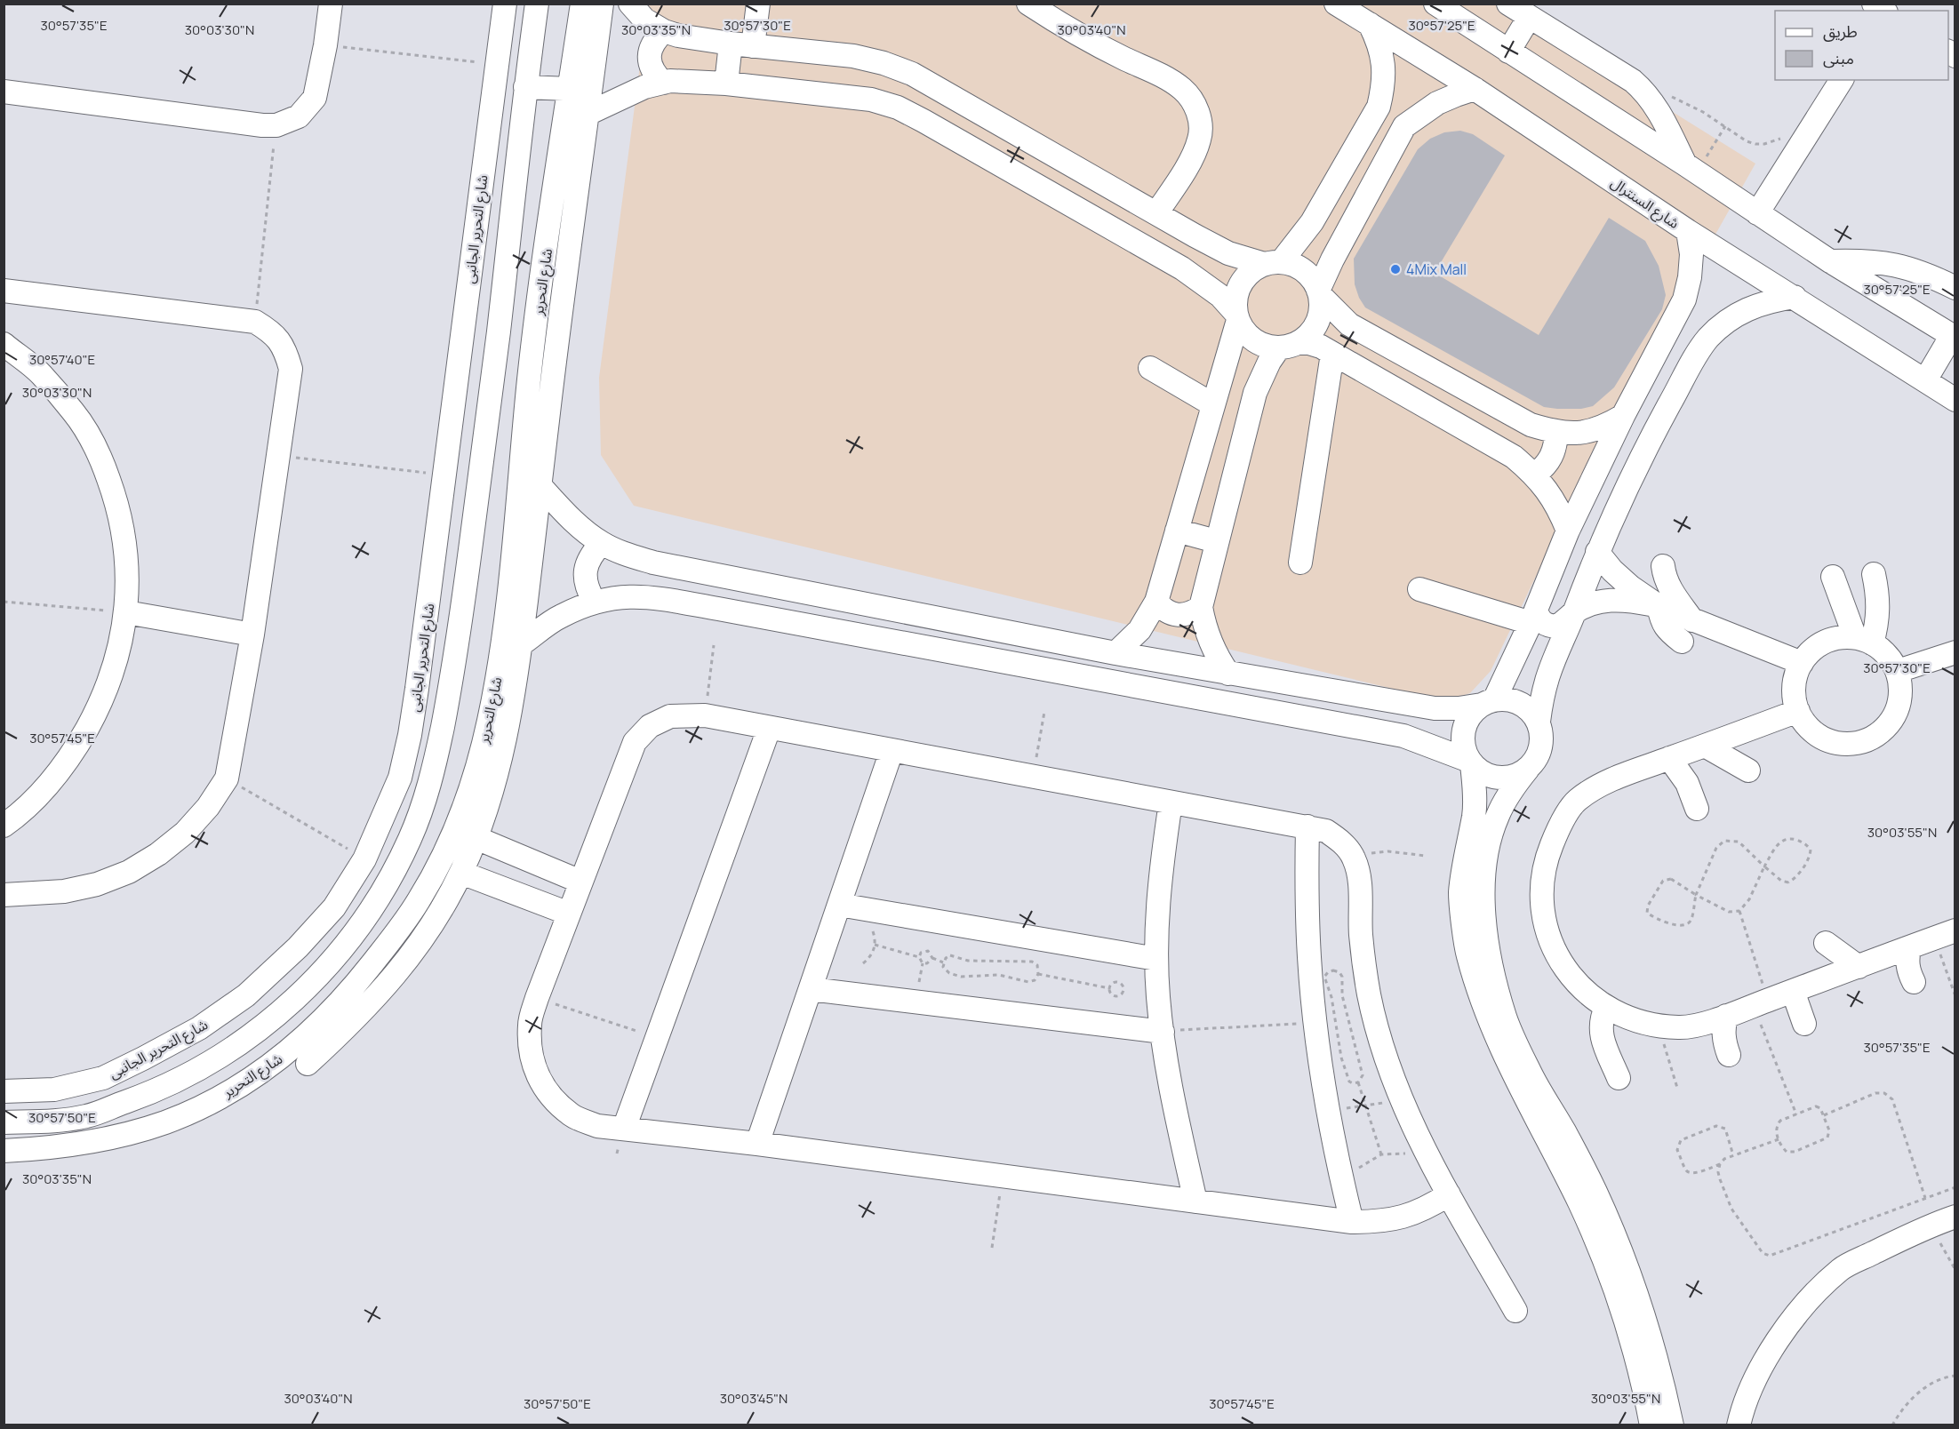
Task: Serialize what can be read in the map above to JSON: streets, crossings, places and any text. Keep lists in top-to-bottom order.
{
  "streets": {
    "street": ["شارع السنترال", "شارع التحرير الجانبى", "شارع التحرير"]
  },
  "places": ["4Mix Mall"],
  "legend": ["طريق", "مبنى"],
  "coordinates": [
    "30°57'35\"E",
    "30°57'30\"E",
    "30°57'25\"E",
    "30°03'30\"N",
    "30°03'35\"N",
    "30°03'40\"N",
    "30°57'40\"E",
    "30°57'45\"E",
    "30°03'55\"N",
    "30°57'50\"E",
    "30°03'45\"N"
  ]
}
